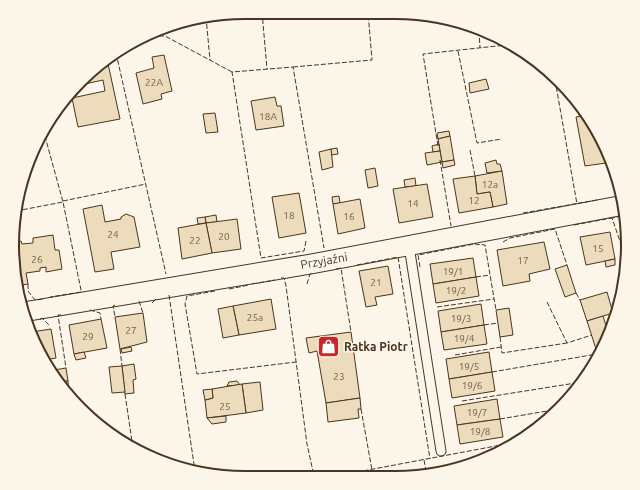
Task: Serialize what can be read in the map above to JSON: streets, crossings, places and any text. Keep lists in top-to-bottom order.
{
  "streets": {
    "street": ["Przyjaźni"]
  },
  "places": {
    "shop": ["Ratka Piotr"]
  },
  "house_numbers": [
    "22A",
    "18A",
    "12a",
    "12",
    "14",
    "18",
    "16",
    "24",
    "20",
    "22",
    "15",
    "26",
    "17",
    "19/1",
    "21",
    "19/2",
    "25a",
    "19/3",
    "27",
    "29",
    "19/4",
    "19/5",
    "23",
    "19/6",
    "25",
    "19/7",
    "19/8"
  ]
}
